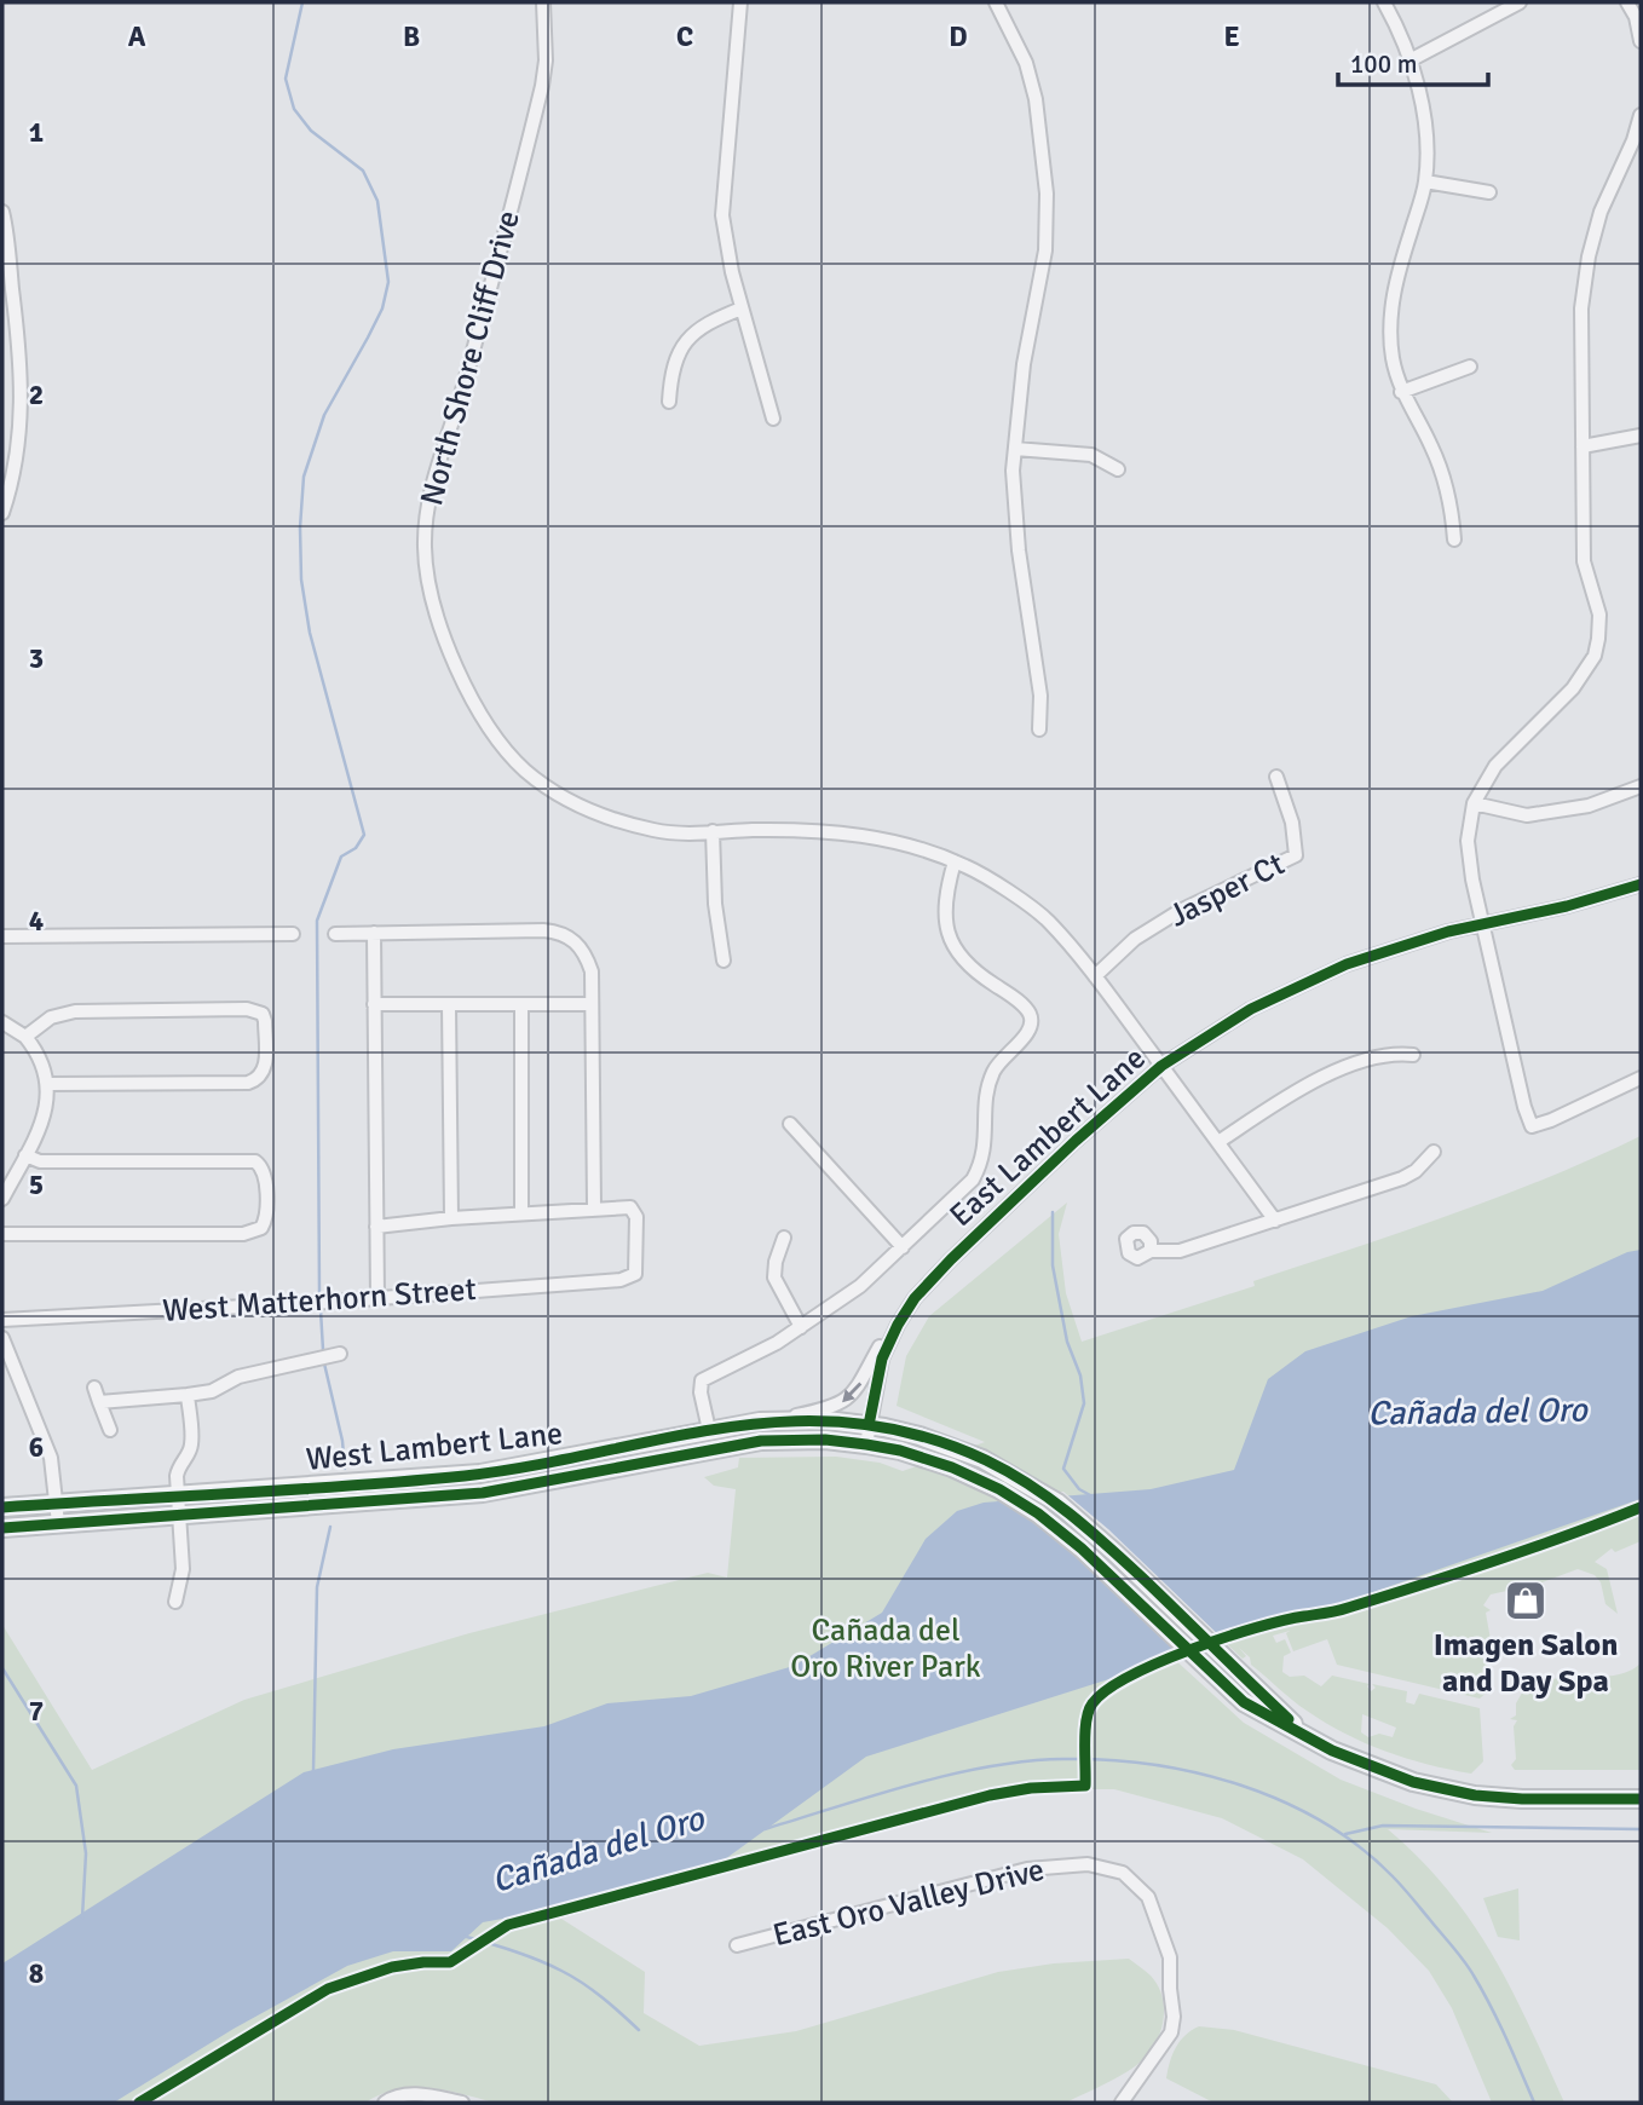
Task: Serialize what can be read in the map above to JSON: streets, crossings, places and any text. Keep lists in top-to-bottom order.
{
  "streets": {
    "main road": ["West Lambert Lane"],
    "street": [
      "North Shore Cliff Drive",
      "Jasper Ct",
      "East Lambert Lane",
      "West Matterhorn Street",
      "East Oro Valley Drive"
    ]
  },
  "crossings": [
    ["North Shore Cliff Drive", "Jasper Ct"],
    ["North Shore Cliff Drive", "East Lambert Lane"],
    ["East Lambert Lane", "West Lambert Lane"]
  ],
  "water": ["Cañada del Oro"],
  "parks": ["Cañada del Oro River Park"],
  "places": {
    "shop": ["Imagen Salon and Day Spa"]
  },
  "scale_bar": "100 m",
  "grid": {
    "columns": [
      "A",
      "B",
      "C",
      "D",
      "E"
    ],
    "rows": [
      "1",
      "2",
      "3",
      "4",
      "5",
      "6",
      "7",
      "8"
    ]
  }
}
